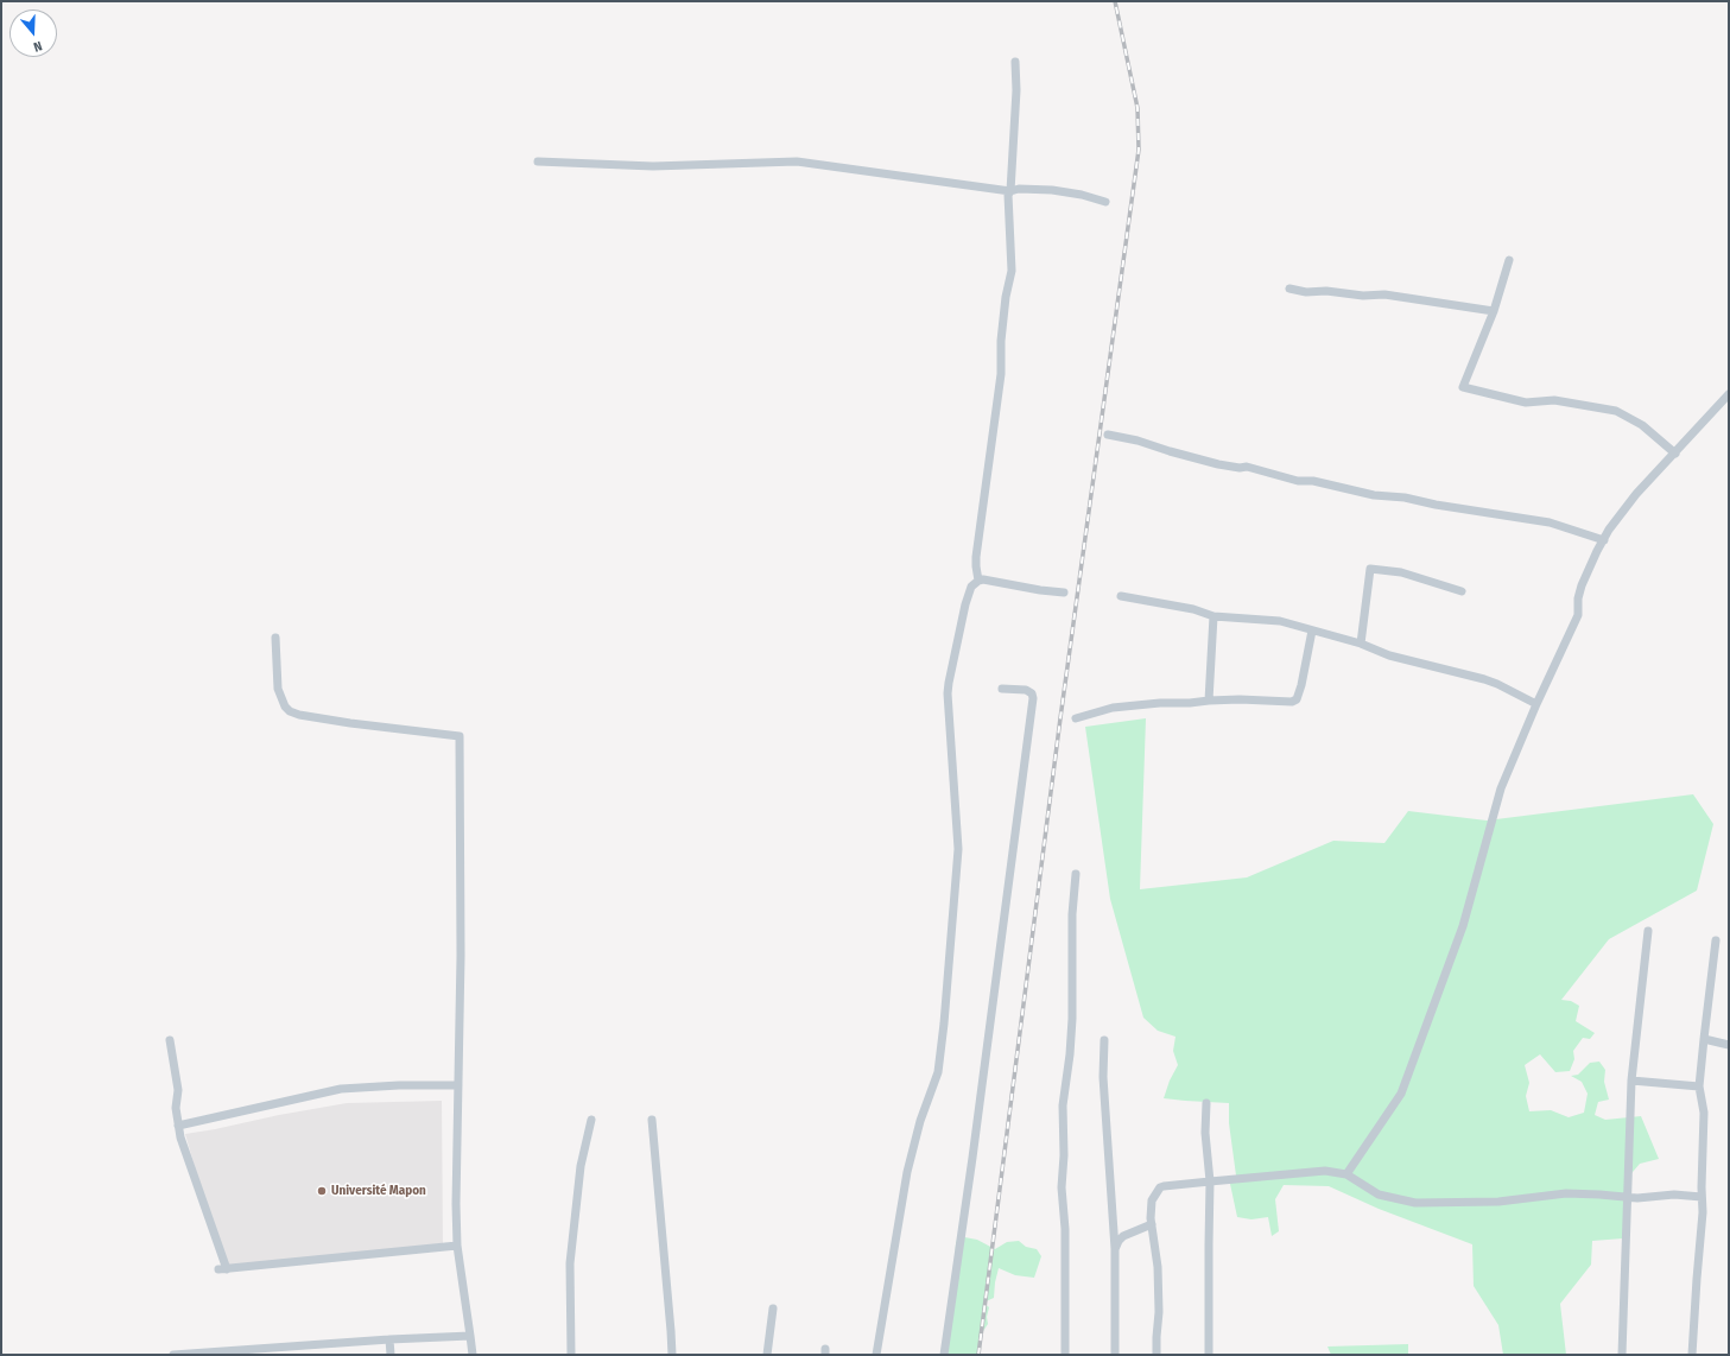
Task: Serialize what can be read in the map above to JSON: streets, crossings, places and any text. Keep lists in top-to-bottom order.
{
  "places": ["Université Mapon"],
  "north": "bottom"
}
